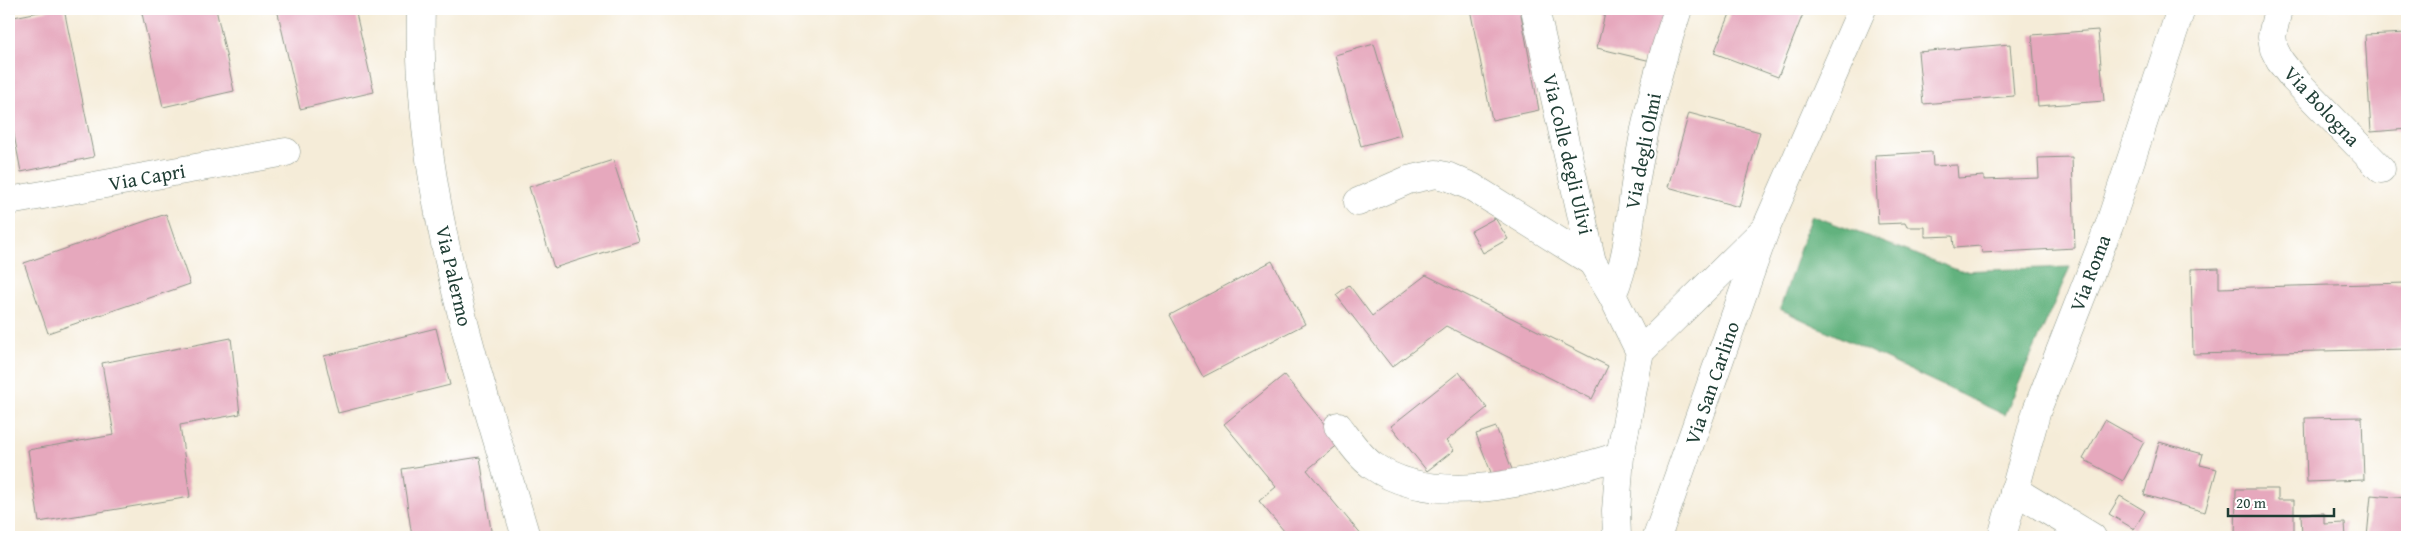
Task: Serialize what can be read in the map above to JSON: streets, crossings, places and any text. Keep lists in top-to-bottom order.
{
  "streets": {
    "street": [
      "Via Bologna",
      "Via degli Olmi",
      "Via Colle degli Ulivi",
      "Via Capri",
      "Via Roma",
      "Via Palermo",
      "Via San Carlino"
    ]
  },
  "crossings": [
    ["Via degli Olmi", "Via Colle degli Ulivi"]
  ],
  "scale_bar": "20 m"
}
